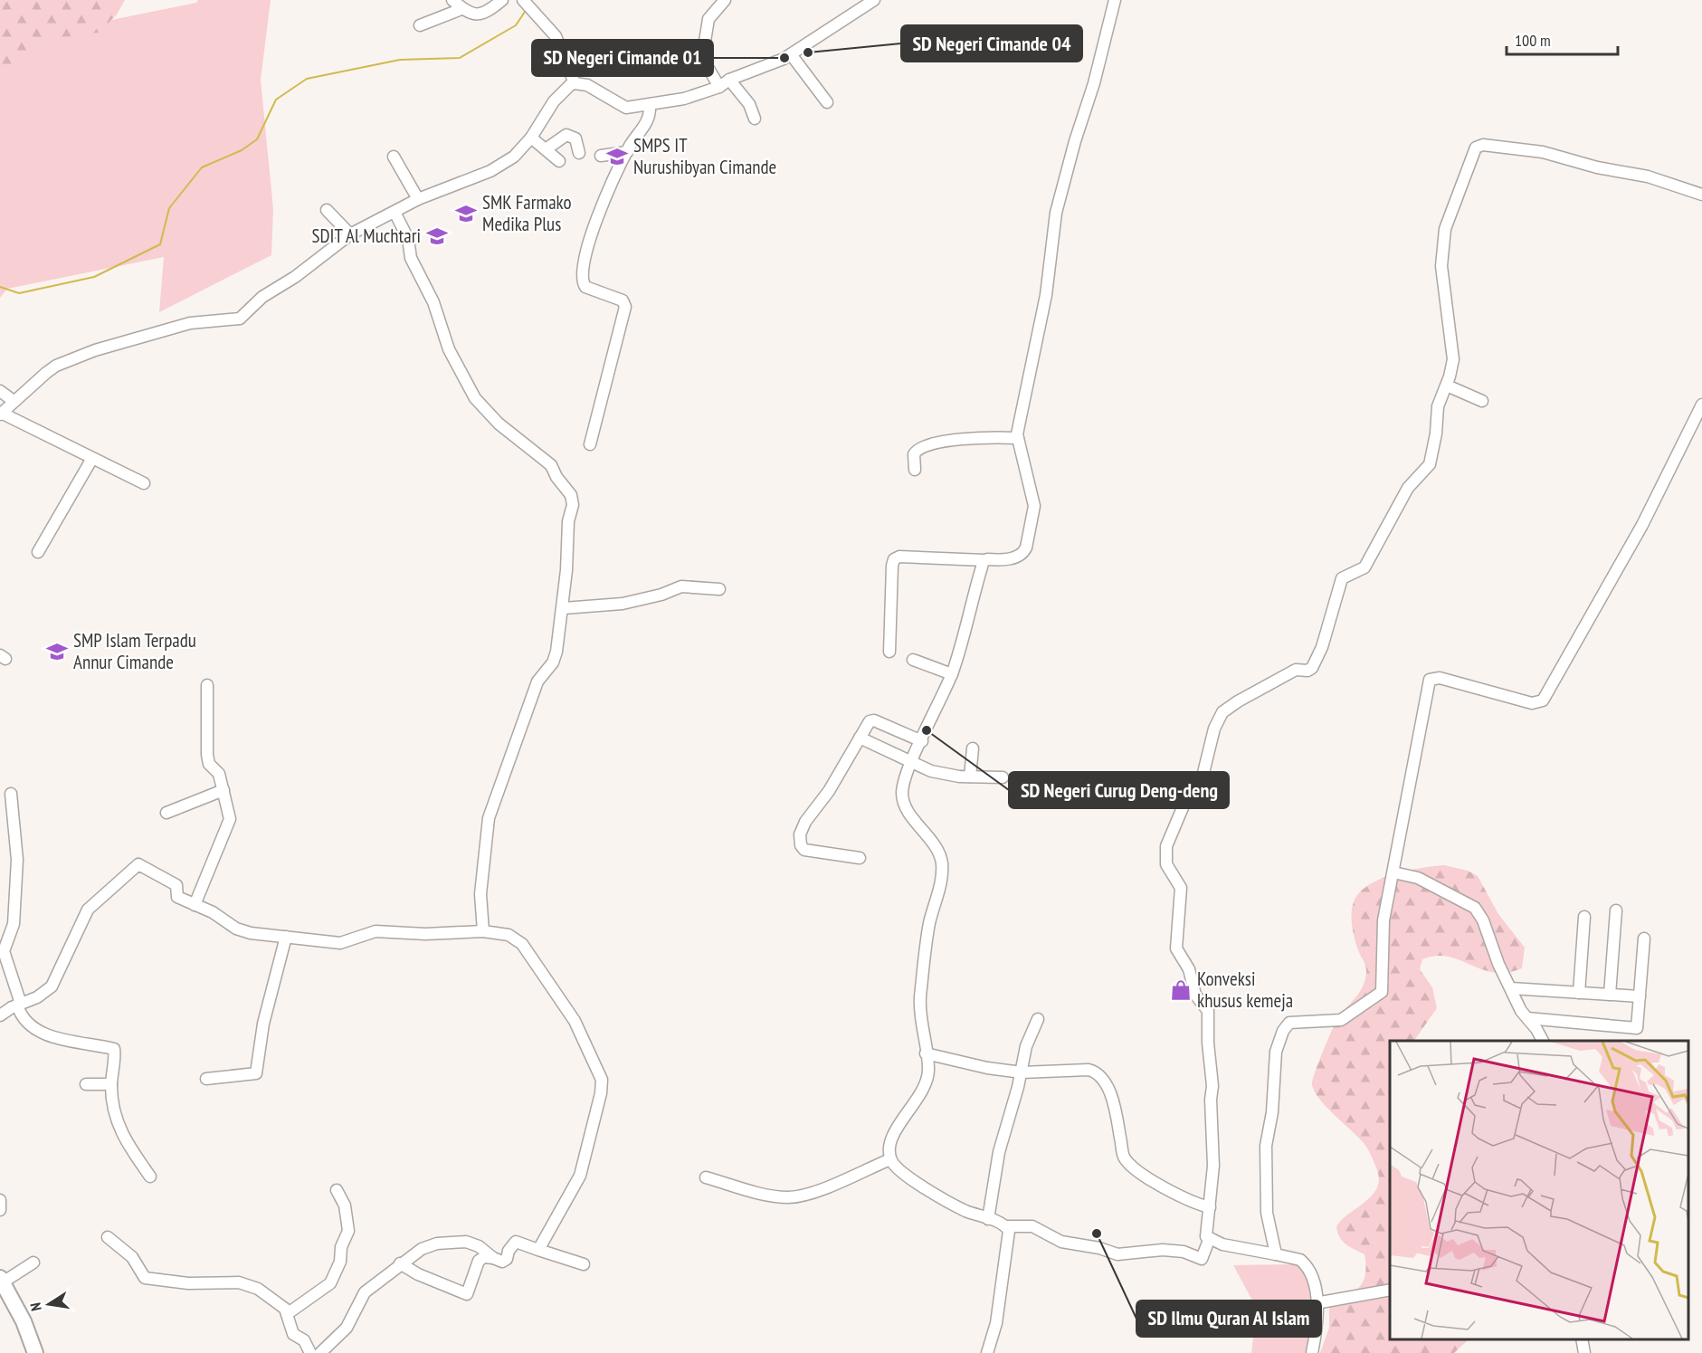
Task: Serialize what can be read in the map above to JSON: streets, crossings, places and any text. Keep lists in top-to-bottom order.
{
  "places": {
    "other": [
      "SD Negeri Cimande 04",
      "SD Negeri Cimande 01",
      "SD Negeri Curug Deng-deng",
      "SD Ilmu Quran Al Islam"
    ],
    "school or university": [
      "SMPS IT Nurushibyan Cimande",
      "SMK Farmako Medika Plus",
      "SDIT Al Muchtari",
      "SMP Islam Terpadu Annur Cimande"
    ],
    "shop": ["Konveksi khusus kemeja"]
  },
  "scale_bar": "100 m",
  "north": "left"
}
